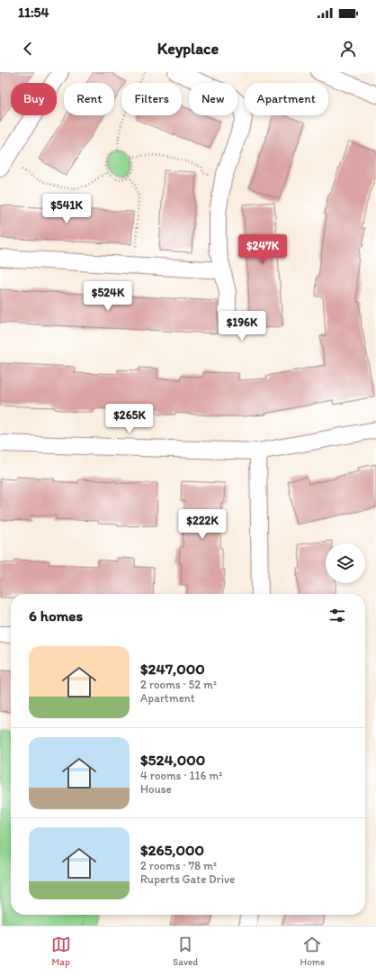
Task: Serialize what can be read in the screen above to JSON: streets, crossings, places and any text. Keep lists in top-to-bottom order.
{
  "page": {
    "status": "11:54",
    "header": "Keyplace",
    "chip": [
      "Buy",
      "Rent",
      "Filters",
      "New",
      "Apartment"
    ],
    "price": [
      "$541K",
      "$247K",
      "$524K",
      "$196K",
      "$265K",
      "$222K"
    ],
    "heading": "6 homes",
    "list": [
      {
        "name": "$247,000",
        "note": "2 rooms · 52 m² · Apartment"
      },
      {
        "name": "$524,000",
        "note": "4 rooms · 116 m² · House"
      },
      {
        "name": "$265,000",
        "note": "2 rooms · 78 m² · Ruperts Gate Drive"
      }
    ],
    "tabs": ["Map", "Saved", "Home"]
  }
}
